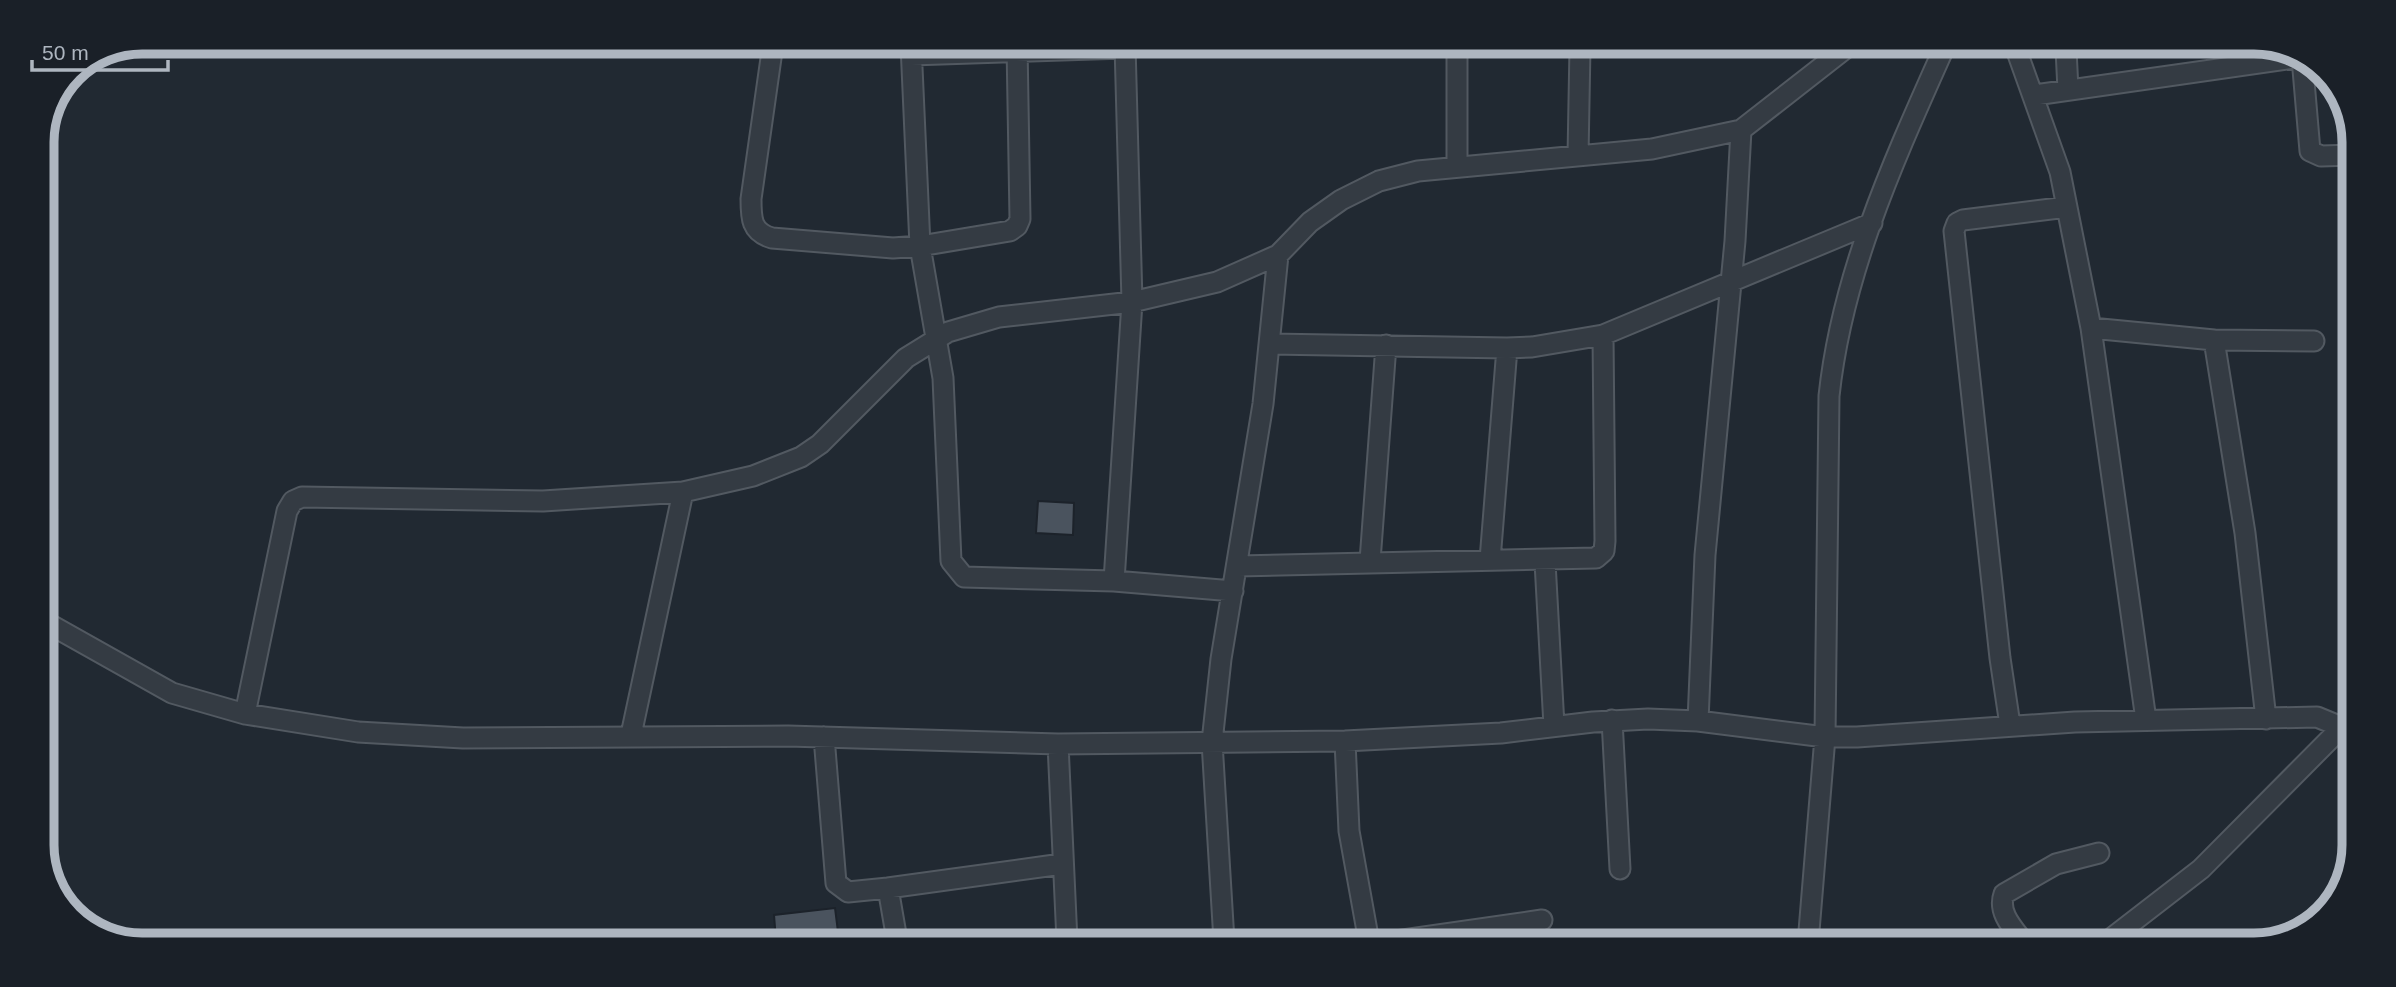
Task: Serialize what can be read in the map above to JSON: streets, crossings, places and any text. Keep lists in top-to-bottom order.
{
  "scale_bar": "50 m"
}
